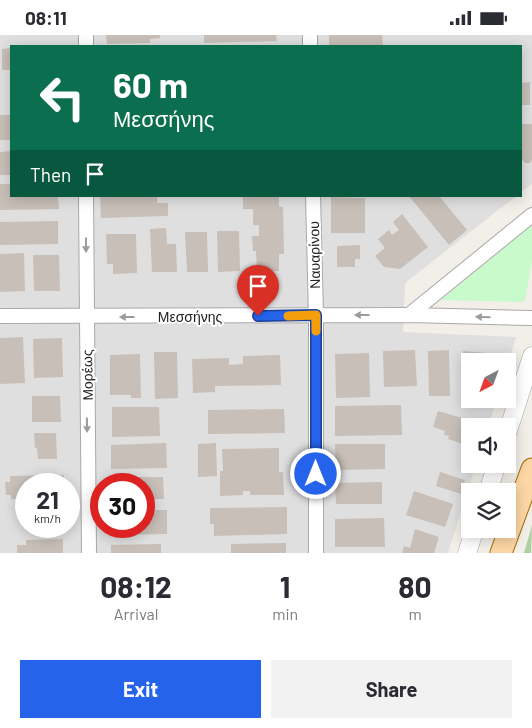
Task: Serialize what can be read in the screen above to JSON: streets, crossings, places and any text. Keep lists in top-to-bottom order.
{
  "streets": {
    "street": ["Ναυαρίνου", "Μεσσήνης", "Μορέως"]
  },
  "crossings": [
    ["Ναυαρίνου", "Μεσσήνης"],
    ["Μεσσήνης", "Μορέως"]
  ],
  "one_way": ["Μεσσήνης", "Μορέως"],
  "north": "bottom left",
  "page": {
    "status": "08:11",
    "turn": ["60 m", "Μεσσήνης"],
    "then": "Then",
    "speed": "21 km/h",
    "limit": "30",
    "eta": [
      "08:12",
      "Arrival",
      "1",
      "min",
      "80",
      "m"
    ],
    "buttons": ["Exit", "Share"]
  }
}
